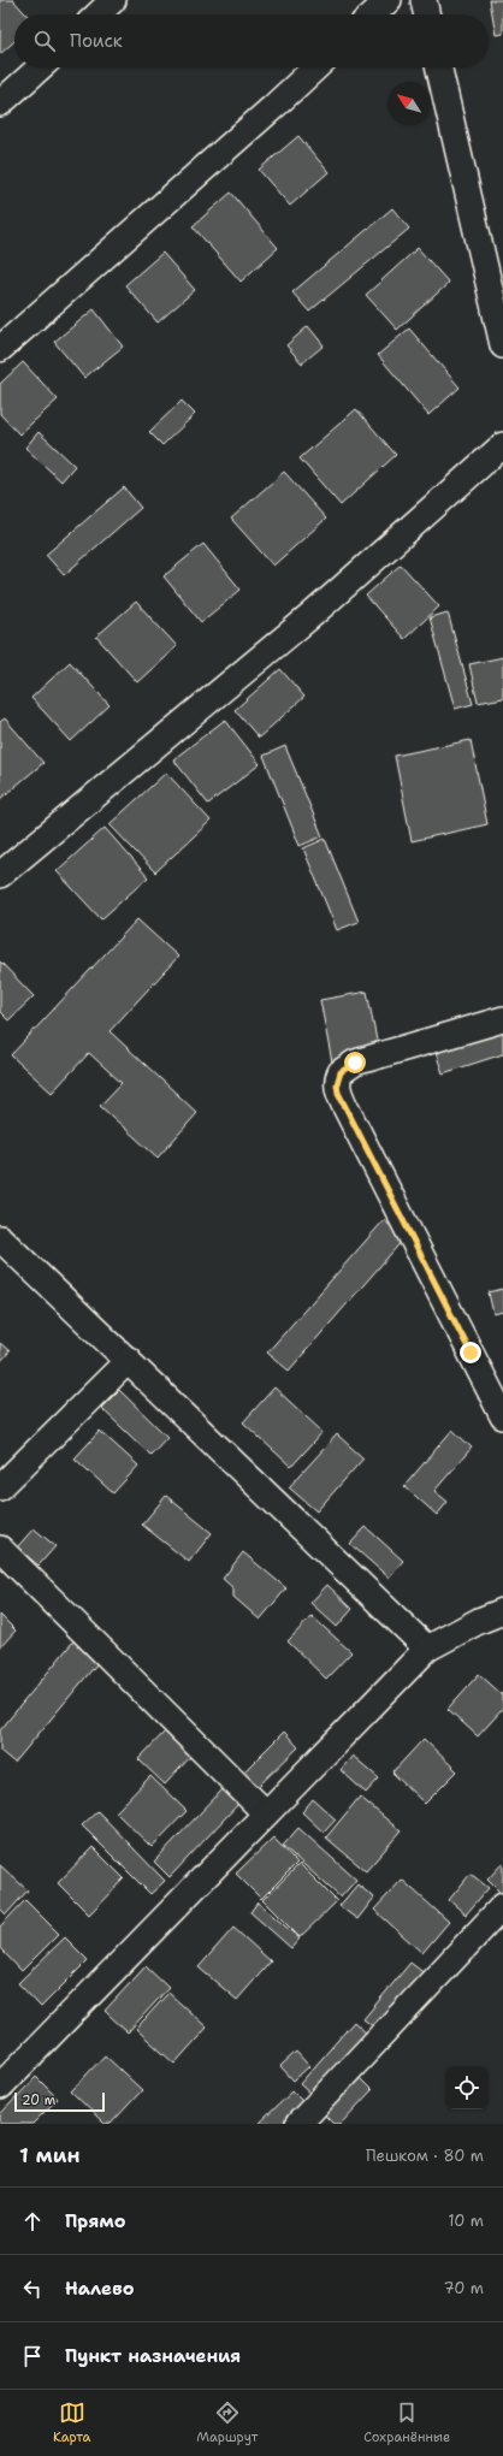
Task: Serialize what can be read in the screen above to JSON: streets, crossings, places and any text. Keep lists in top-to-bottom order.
{
  "scale_bar": "20 m",
  "north": "top left",
  "page": {
    "search": "Поиск",
    "scale": "20 m",
    "heading": ["1 мин", "Пешком · 80 m"],
    "list": [
      ["Прямо", "10 m"],
      ["Налево", "70 m"],
      "Пункт назначения"
    ],
    "nav": ["Карта", "Маршрут", "Сохранённые"]
  }
}
